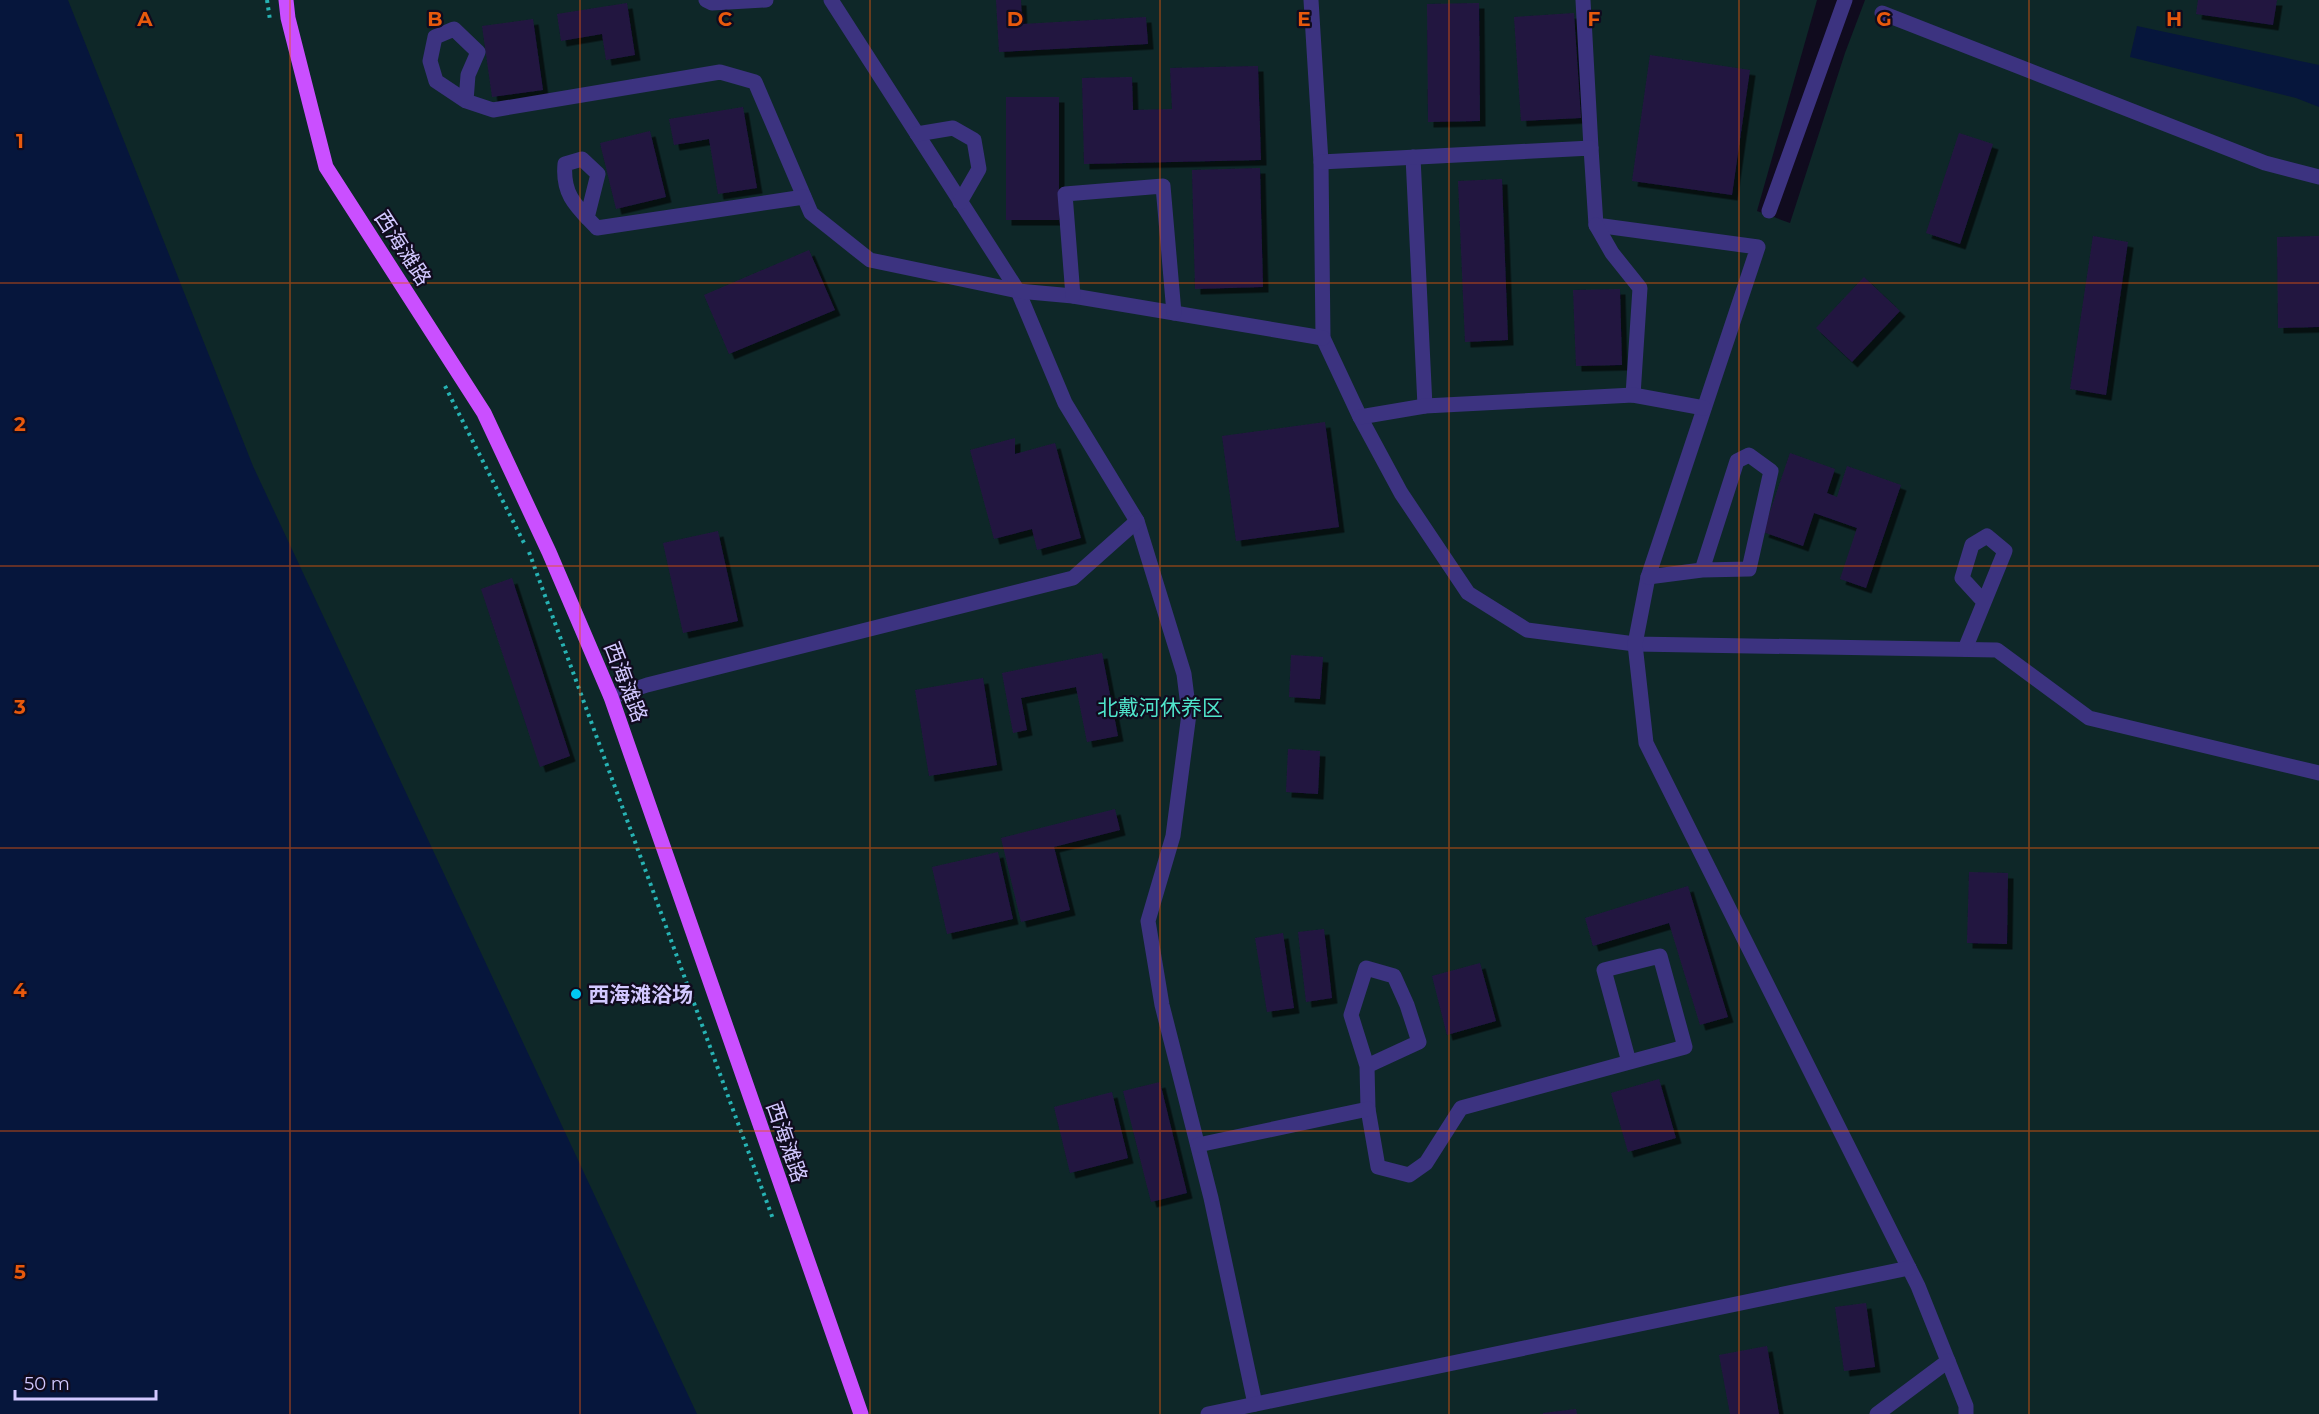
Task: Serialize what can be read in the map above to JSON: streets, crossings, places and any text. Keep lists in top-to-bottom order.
{
  "streets": {
    "main road": ["西海滩路"]
  },
  "parks": ["北戴河休养区"],
  "places": ["西海滩浴场"],
  "scale_bar": "50 m",
  "grid": {
    "columns": [
      "A",
      "B",
      "C",
      "D",
      "E",
      "F",
      "G",
      "H"
    ],
    "rows": [
      "1",
      "2",
      "3",
      "4",
      "5"
    ]
  }
}
